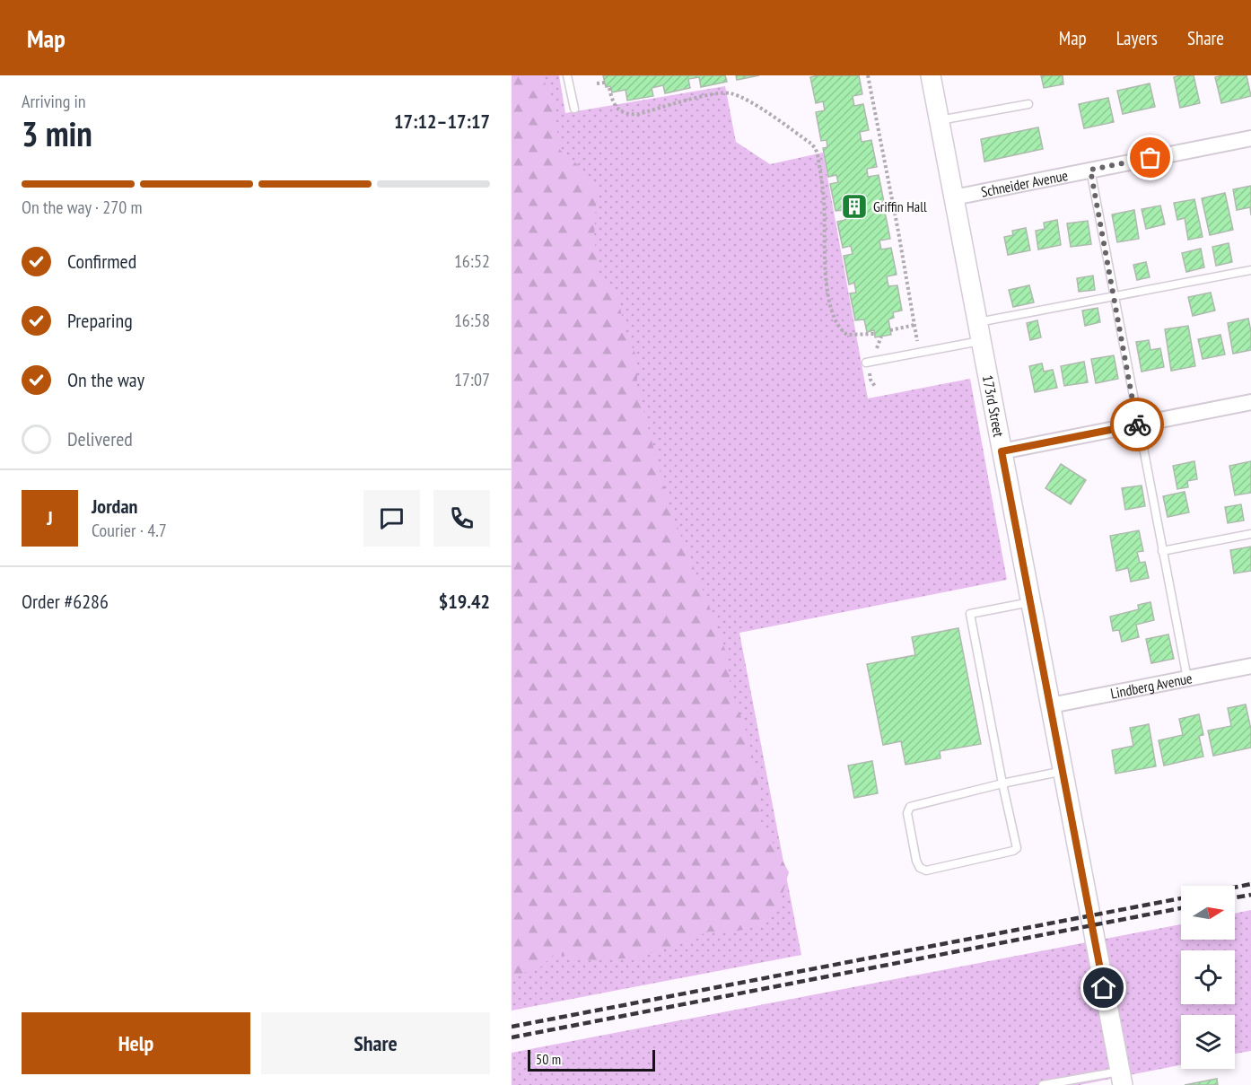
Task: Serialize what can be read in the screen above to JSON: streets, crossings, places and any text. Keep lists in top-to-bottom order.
{
  "streets": {
    "street": ["Schneider Avenue", "173rd Street", "Lindberg Avenue"]
  },
  "crossings": [
    ["Schneider Avenue", "173rd Street"],
    ["173rd Street", "Lindberg Avenue"]
  ],
  "places": {
    "building": ["Griffin Hall"]
  },
  "scale_bar": "50 m",
  "north": "right",
  "page": {
    "header": "Map",
    "nav": ["Map", "Layers", "Share"],
    "heading": ["3 min", "Arriving in", "17:12–17:17"],
    "panel": [
      "Jordan",
      "Courier · 4.7",
      "Order #6286",
      "$19.42"
    ],
    "bar": "On the way · 270 m",
    "list": [
      ["Confirmed", "16:52"],
      ["Preparing", "16:58"],
      ["On the way", "17:07"],
      "Delivered"
    ],
    "round": "J",
    "buttons": ["Help", "Share"],
    "scale": "50 m"
  }
}
